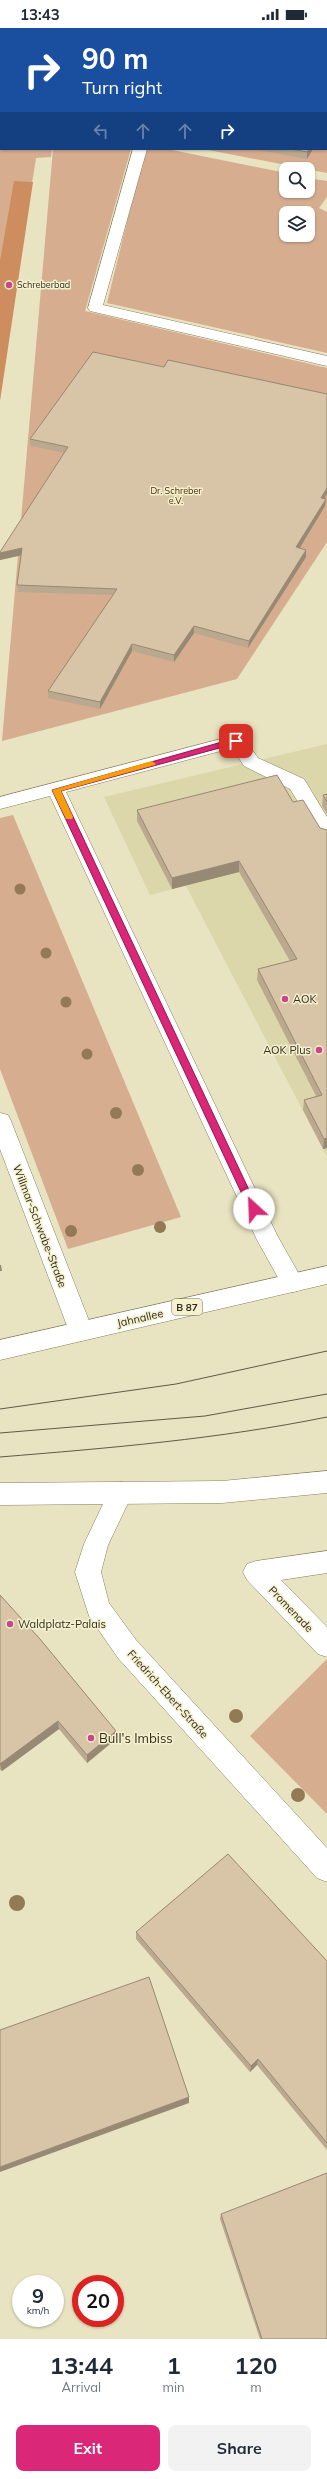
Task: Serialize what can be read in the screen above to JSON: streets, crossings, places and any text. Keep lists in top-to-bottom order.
{
  "streets": {
    "main road": [
      "Willmar-Schwabe-Straße",
      "B 87",
      "Jahnallee",
      "Promenade",
      "Friedrich-Ebert-Straße"
    ]
  },
  "crossings": [
    ["Willmar-Schwabe-Straße", "Jahnallee"]
  ],
  "parks": ["Dr. Schreber e.V."],
  "places": [
    "Schreberbad",
    "AOK",
    "AOK Plus",
    "Waldplatz-Palais",
    "Bull's Imbiss"
  ],
  "page": {
    "status": "13:43",
    "turn": ["90 m", "Turn right"],
    "speed": "9 km/h",
    "limit": "20",
    "eta": [
      "13:44",
      "Arrival",
      "1",
      "min",
      "120",
      "m"
    ],
    "buttons": ["Exit", "Share"]
  }
}
